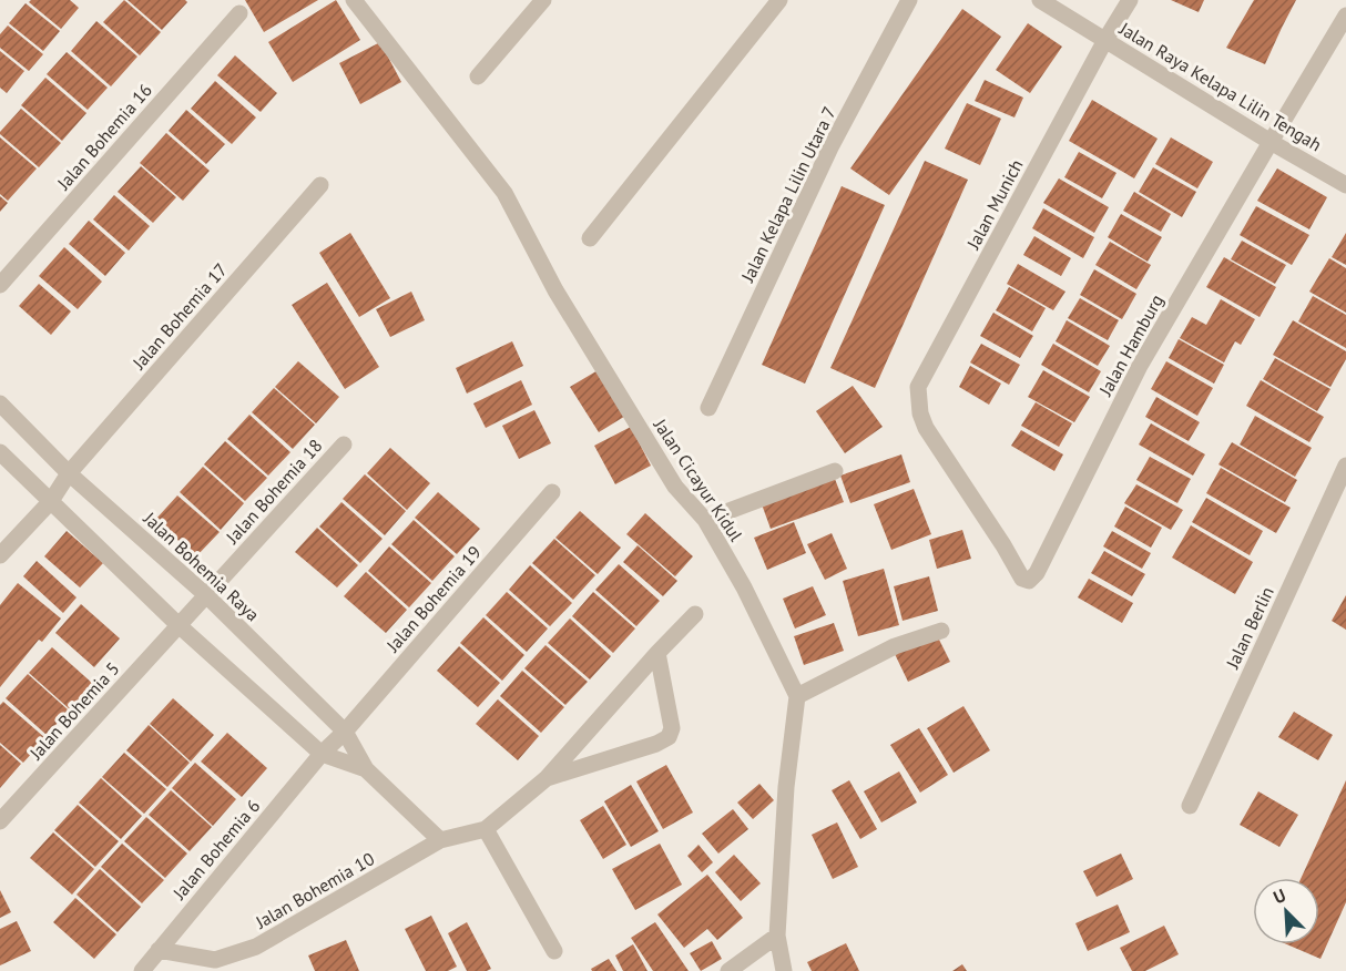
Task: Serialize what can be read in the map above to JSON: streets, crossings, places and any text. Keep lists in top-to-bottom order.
{
  "streets": {
    "street": [
      "Jalan Raya Kelapa Lilin Tengah",
      "Jalan Bohemia 16",
      "Jalan Kelapa Lilin Utara 7",
      "Jalan Munich",
      "Jalan Bohemia 17",
      "Jalan Hamburg",
      "Jalan Cicayur Kidul",
      "Jalan Bohemia 18",
      "Jalan Bohemia Raya",
      "Jalan Bohemia 19",
      "Jalan Berlin",
      "Jalan Bohemia 5",
      "Jalan Bohemia 6",
      "Jalan Bohemia 10"
    ]
  },
  "crossings": [
    ["Jalan Raya Kelapa Lilin Tengah", "Jalan Munich"],
    ["Jalan Raya Kelapa Lilin Tengah", "Jalan Hamburg"],
    ["Jalan Munich", "Jalan Hamburg"],
    ["Jalan Bohemia 17", "Jalan Bohemia Raya"],
    ["Jalan Bohemia 18", "Jalan Bohemia Raya"],
    ["Jalan Bohemia 18", "Jalan Bohemia 5"],
    ["Jalan Bohemia Raya", "Jalan Bohemia 19"],
    ["Jalan Bohemia Raya", "Jalan Bohemia 5"],
    ["Jalan Bohemia Raya", "Jalan Bohemia 6"],
    ["Jalan Bohemia Raya", "Jalan Bohemia 10"],
    ["Jalan Bohemia 19", "Jalan Bohemia 6"],
    ["Jalan Bohemia 6", "Jalan Bohemia 10"]
  ],
  "north": "top left"
}
